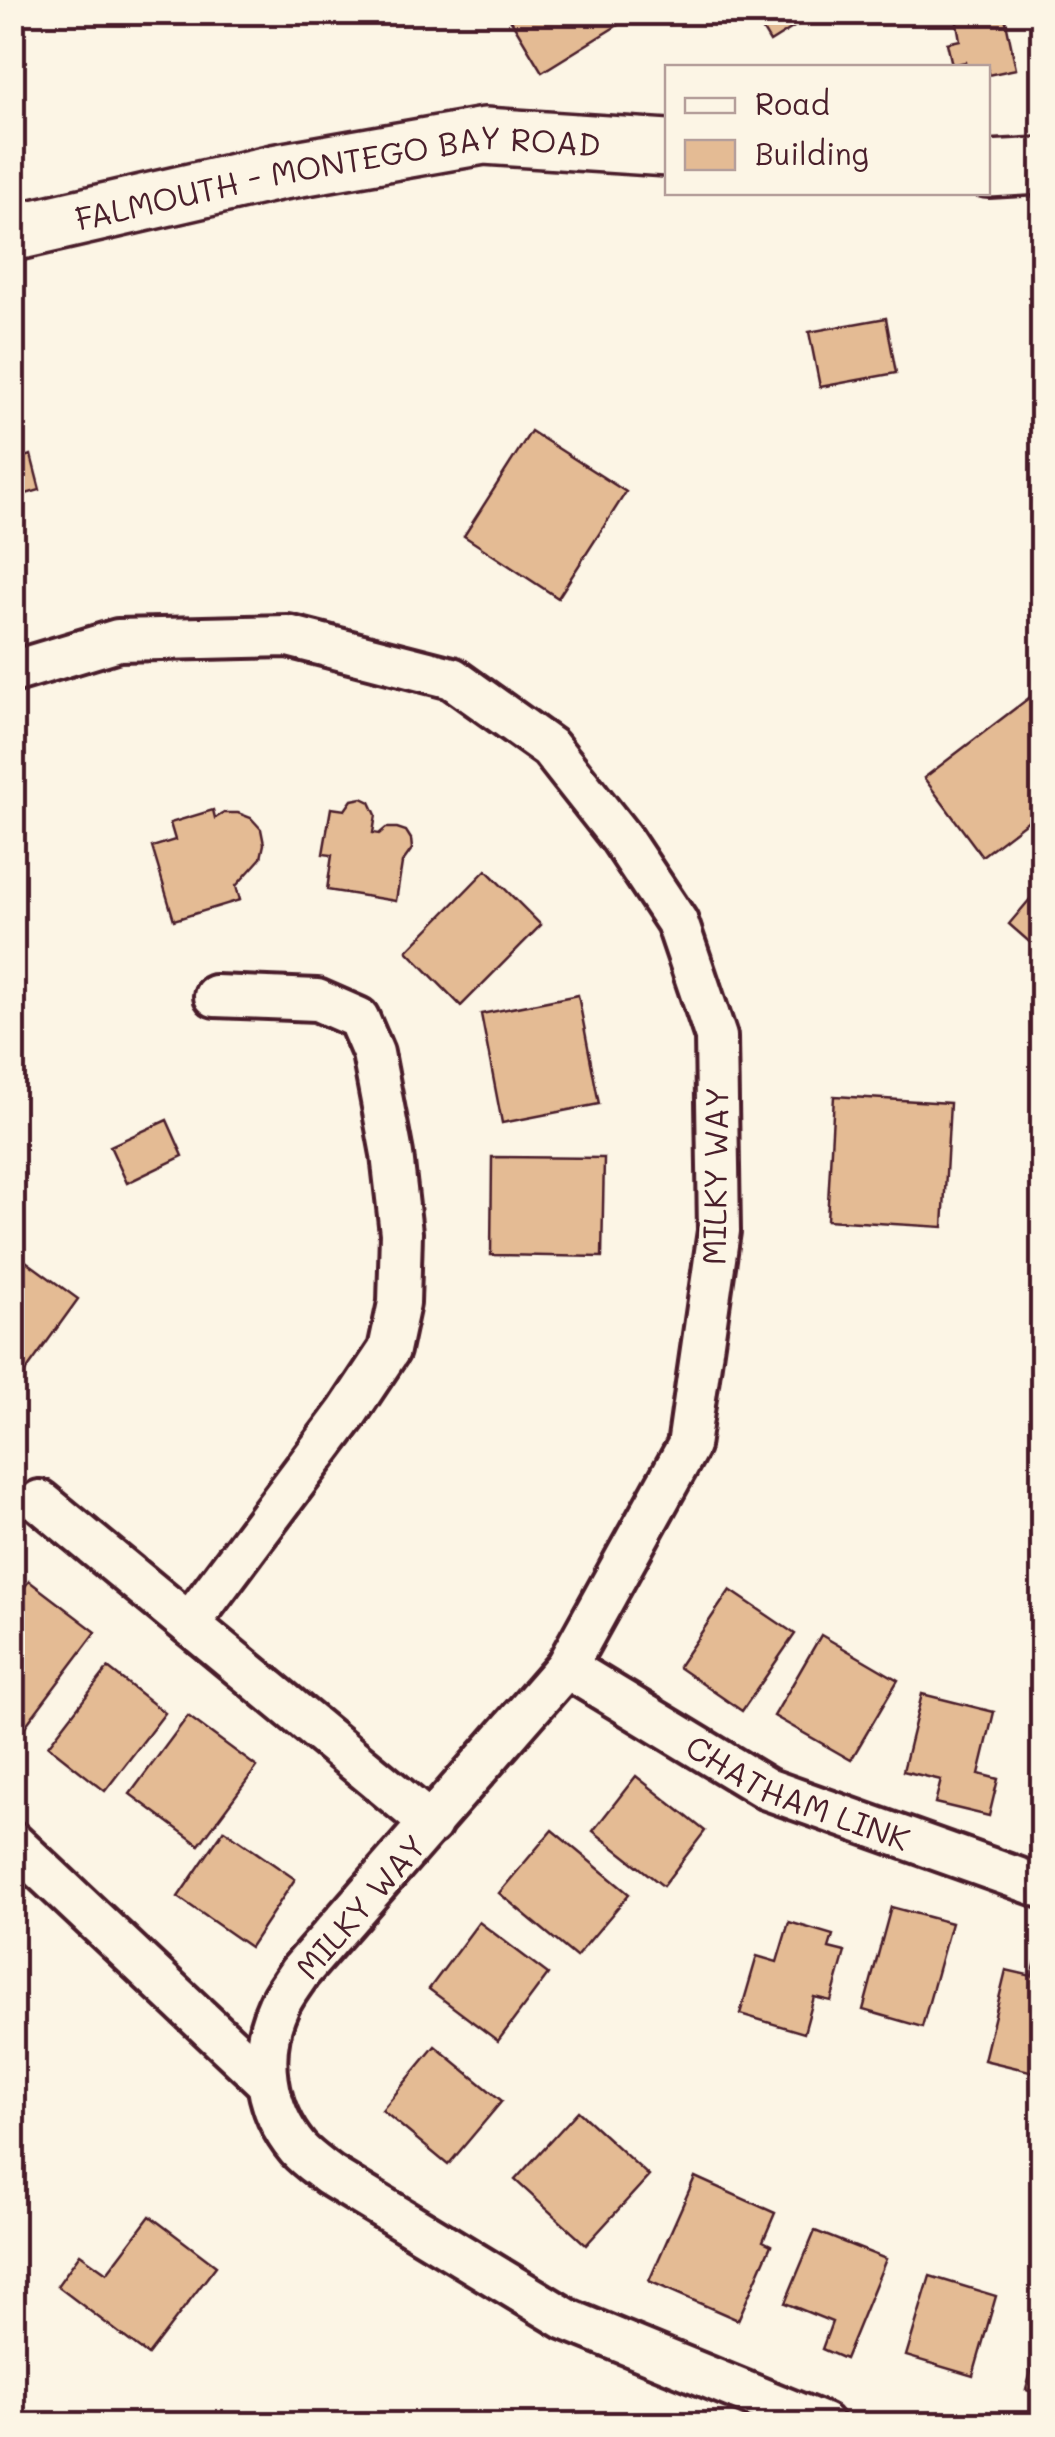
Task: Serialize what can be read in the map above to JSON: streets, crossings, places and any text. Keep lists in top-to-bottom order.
{
  "streets": {
    "main road": ["FALMOUTH - MONTEGO BAY ROAD"],
    "street": ["MILKY WAY", "CHATHAM LINK"]
  },
  "crossings": [
    ["MILKY WAY", "CHATHAM LINK"]
  ],
  "legend": ["Road", "Building"]
}
